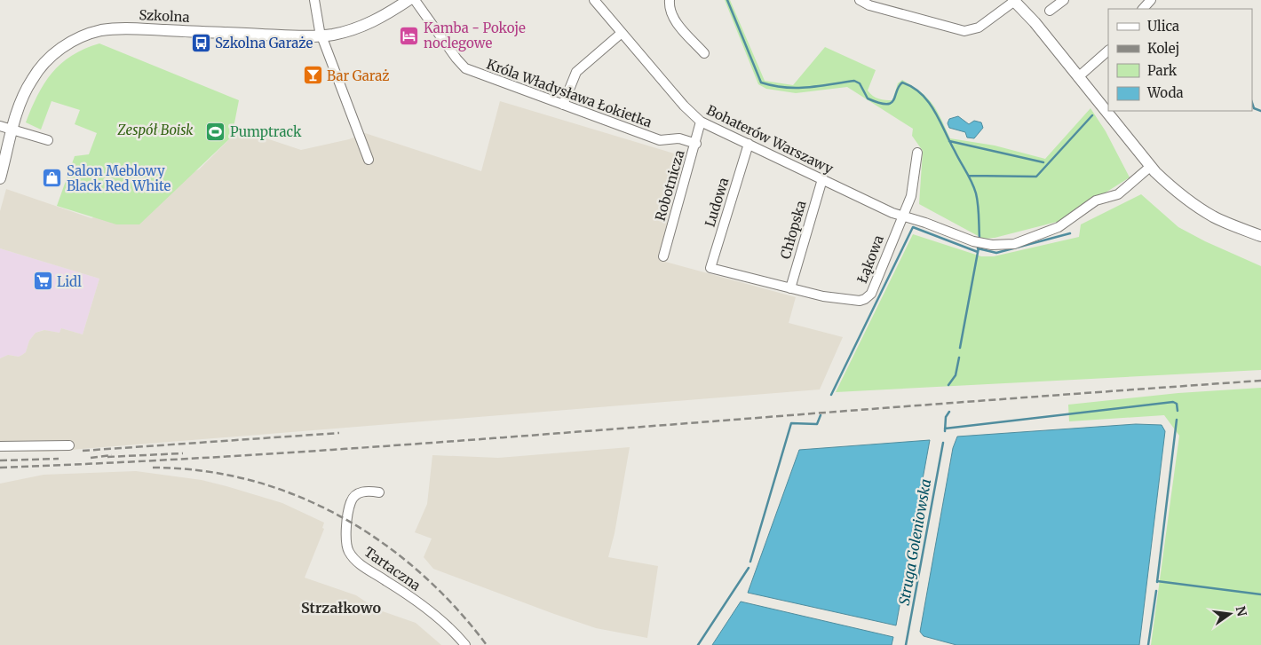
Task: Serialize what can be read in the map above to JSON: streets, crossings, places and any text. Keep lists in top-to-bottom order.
{
  "streets": {
    "street": [
      "Szkolna",
      "Króla Władysława Łokietka",
      "Bohaterów Warszawy",
      "Robotnicza",
      "Ludowa",
      "Chłopska",
      "Łąkowa",
      "Tartaczna"
    ]
  },
  "crossings": [
    ["Króla Władysława Łokietka", "Robotnicza"],
    ["Bohaterów Warszawy", "Robotnicza"],
    ["Bohaterów Warszawy", "Ludowa"],
    ["Bohaterów Warszawy", "Chłopska"],
    ["Bohaterów Warszawy", "Łąkowa"],
    ["Ludowa", "Chłopska"],
    ["Ludowa", "Łąkowa"],
    ["Chłopska", "Łąkowa"]
  ],
  "districts": ["Strzałkowo"],
  "water": ["Struga Goleniowska"],
  "parks": ["Zespół Boisk"],
  "places": {
    "hotel": ["Kamba - Pokoje noclegowe"],
    "bus stop": ["Szkolna Garaże"],
    "bar": ["Bar Garaż"],
    "sports": ["Pumptrack"],
    "shop": ["Salon Meblowy Black Red White"],
    "supermarket": ["Lidl"]
  },
  "legend": [
    "Ulica",
    "Kolej",
    "Park",
    "Woda"
  ],
  "north": "right"
}
